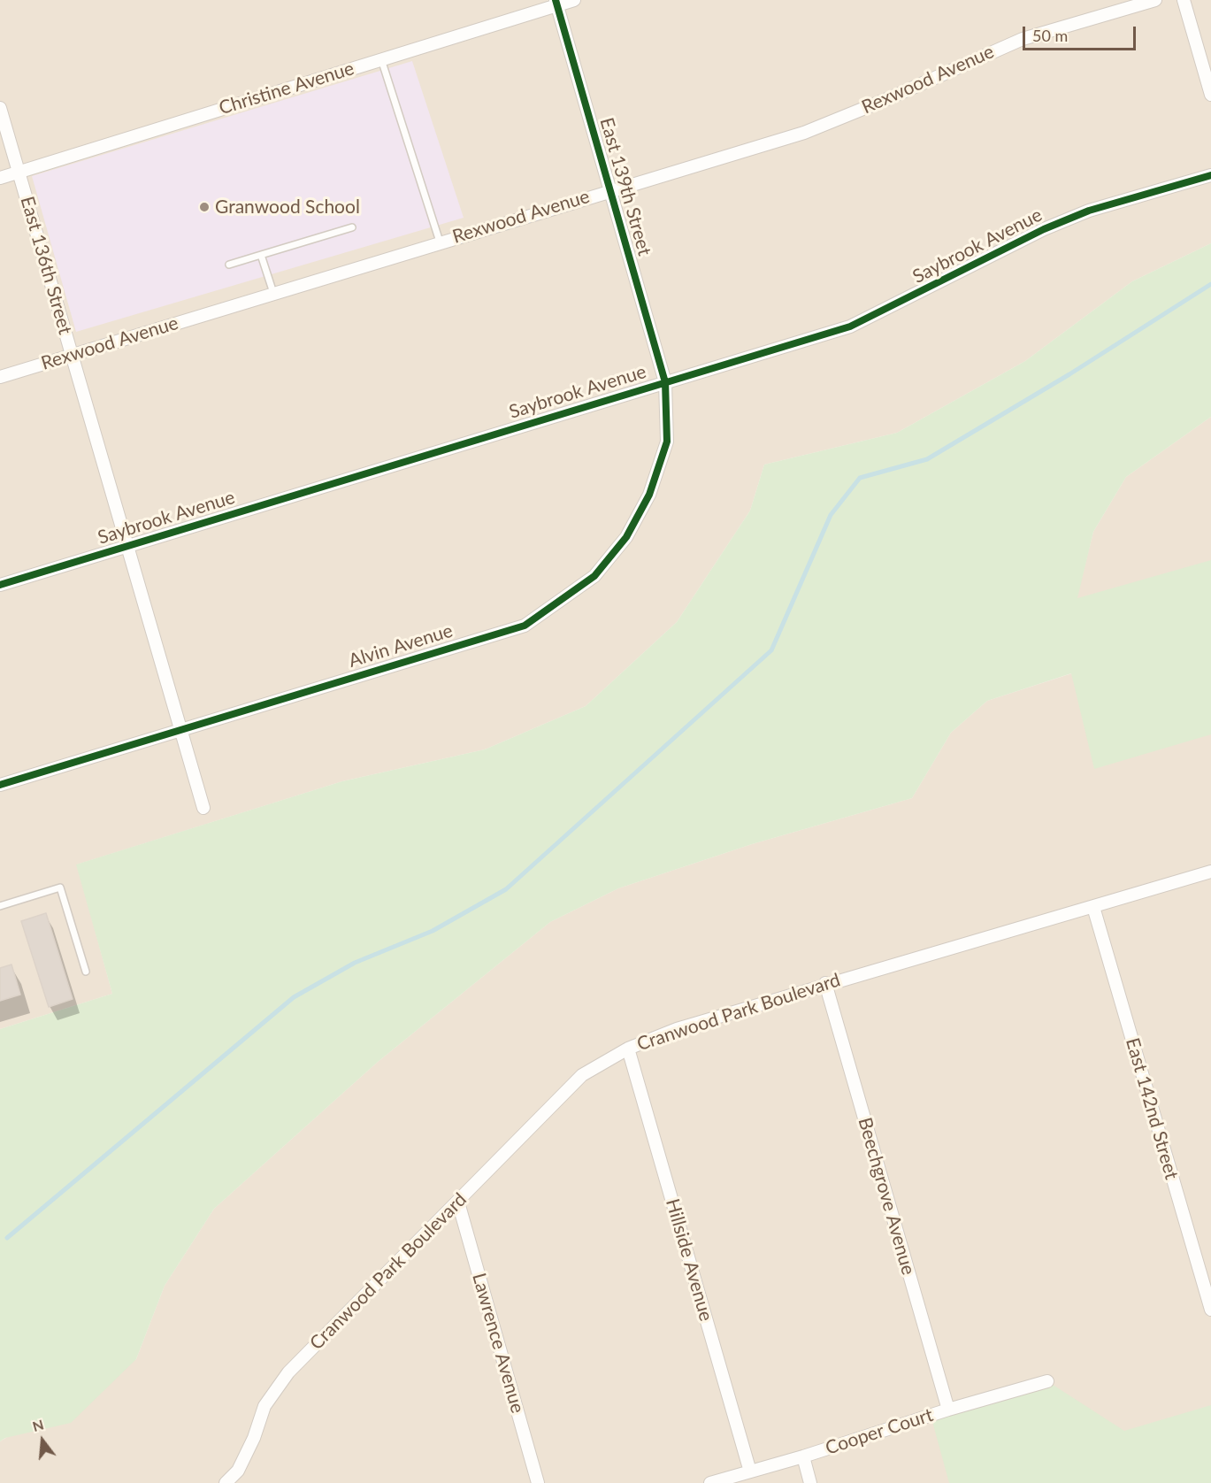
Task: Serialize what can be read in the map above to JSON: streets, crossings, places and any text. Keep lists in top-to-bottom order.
{
  "streets": {
    "street": [
      "Rexwood Avenue",
      "Christine Avenue",
      "East 139th Street",
      "Saybrook Avenue",
      "East 136th Street",
      "Alvin Avenue",
      "Cranwood Park Boulevard",
      "East 142nd Street",
      "Beechgrove Avenue",
      "Hillside Avenue",
      "Lawrence Avenue",
      "Cooper Court"
    ]
  },
  "crossings": [
    ["Rexwood Avenue", "East 139th Street"],
    ["Rexwood Avenue", "East 136th Street"],
    ["Christine Avenue", "East 139th Street"],
    ["Christine Avenue", "East 136th Street"],
    ["East 139th Street", "Saybrook Avenue"],
    ["East 139th Street", "Alvin Avenue"],
    ["Saybrook Avenue", "East 136th Street"],
    ["Saybrook Avenue", "Alvin Avenue"],
    ["East 136th Street", "Alvin Avenue"],
    ["Cranwood Park Boulevard", "East 142nd Street"],
    ["Cranwood Park Boulevard", "Beechgrove Avenue"],
    ["Cranwood Park Boulevard", "Hillside Avenue"],
    ["Cranwood Park Boulevard", "Lawrence Avenue"],
    ["Beechgrove Avenue", "Cooper Court"],
    ["Hillside Avenue", "Cooper Court"]
  ],
  "places": ["Granwood School"],
  "scale_bar": "50 m",
  "north": "top"
}
